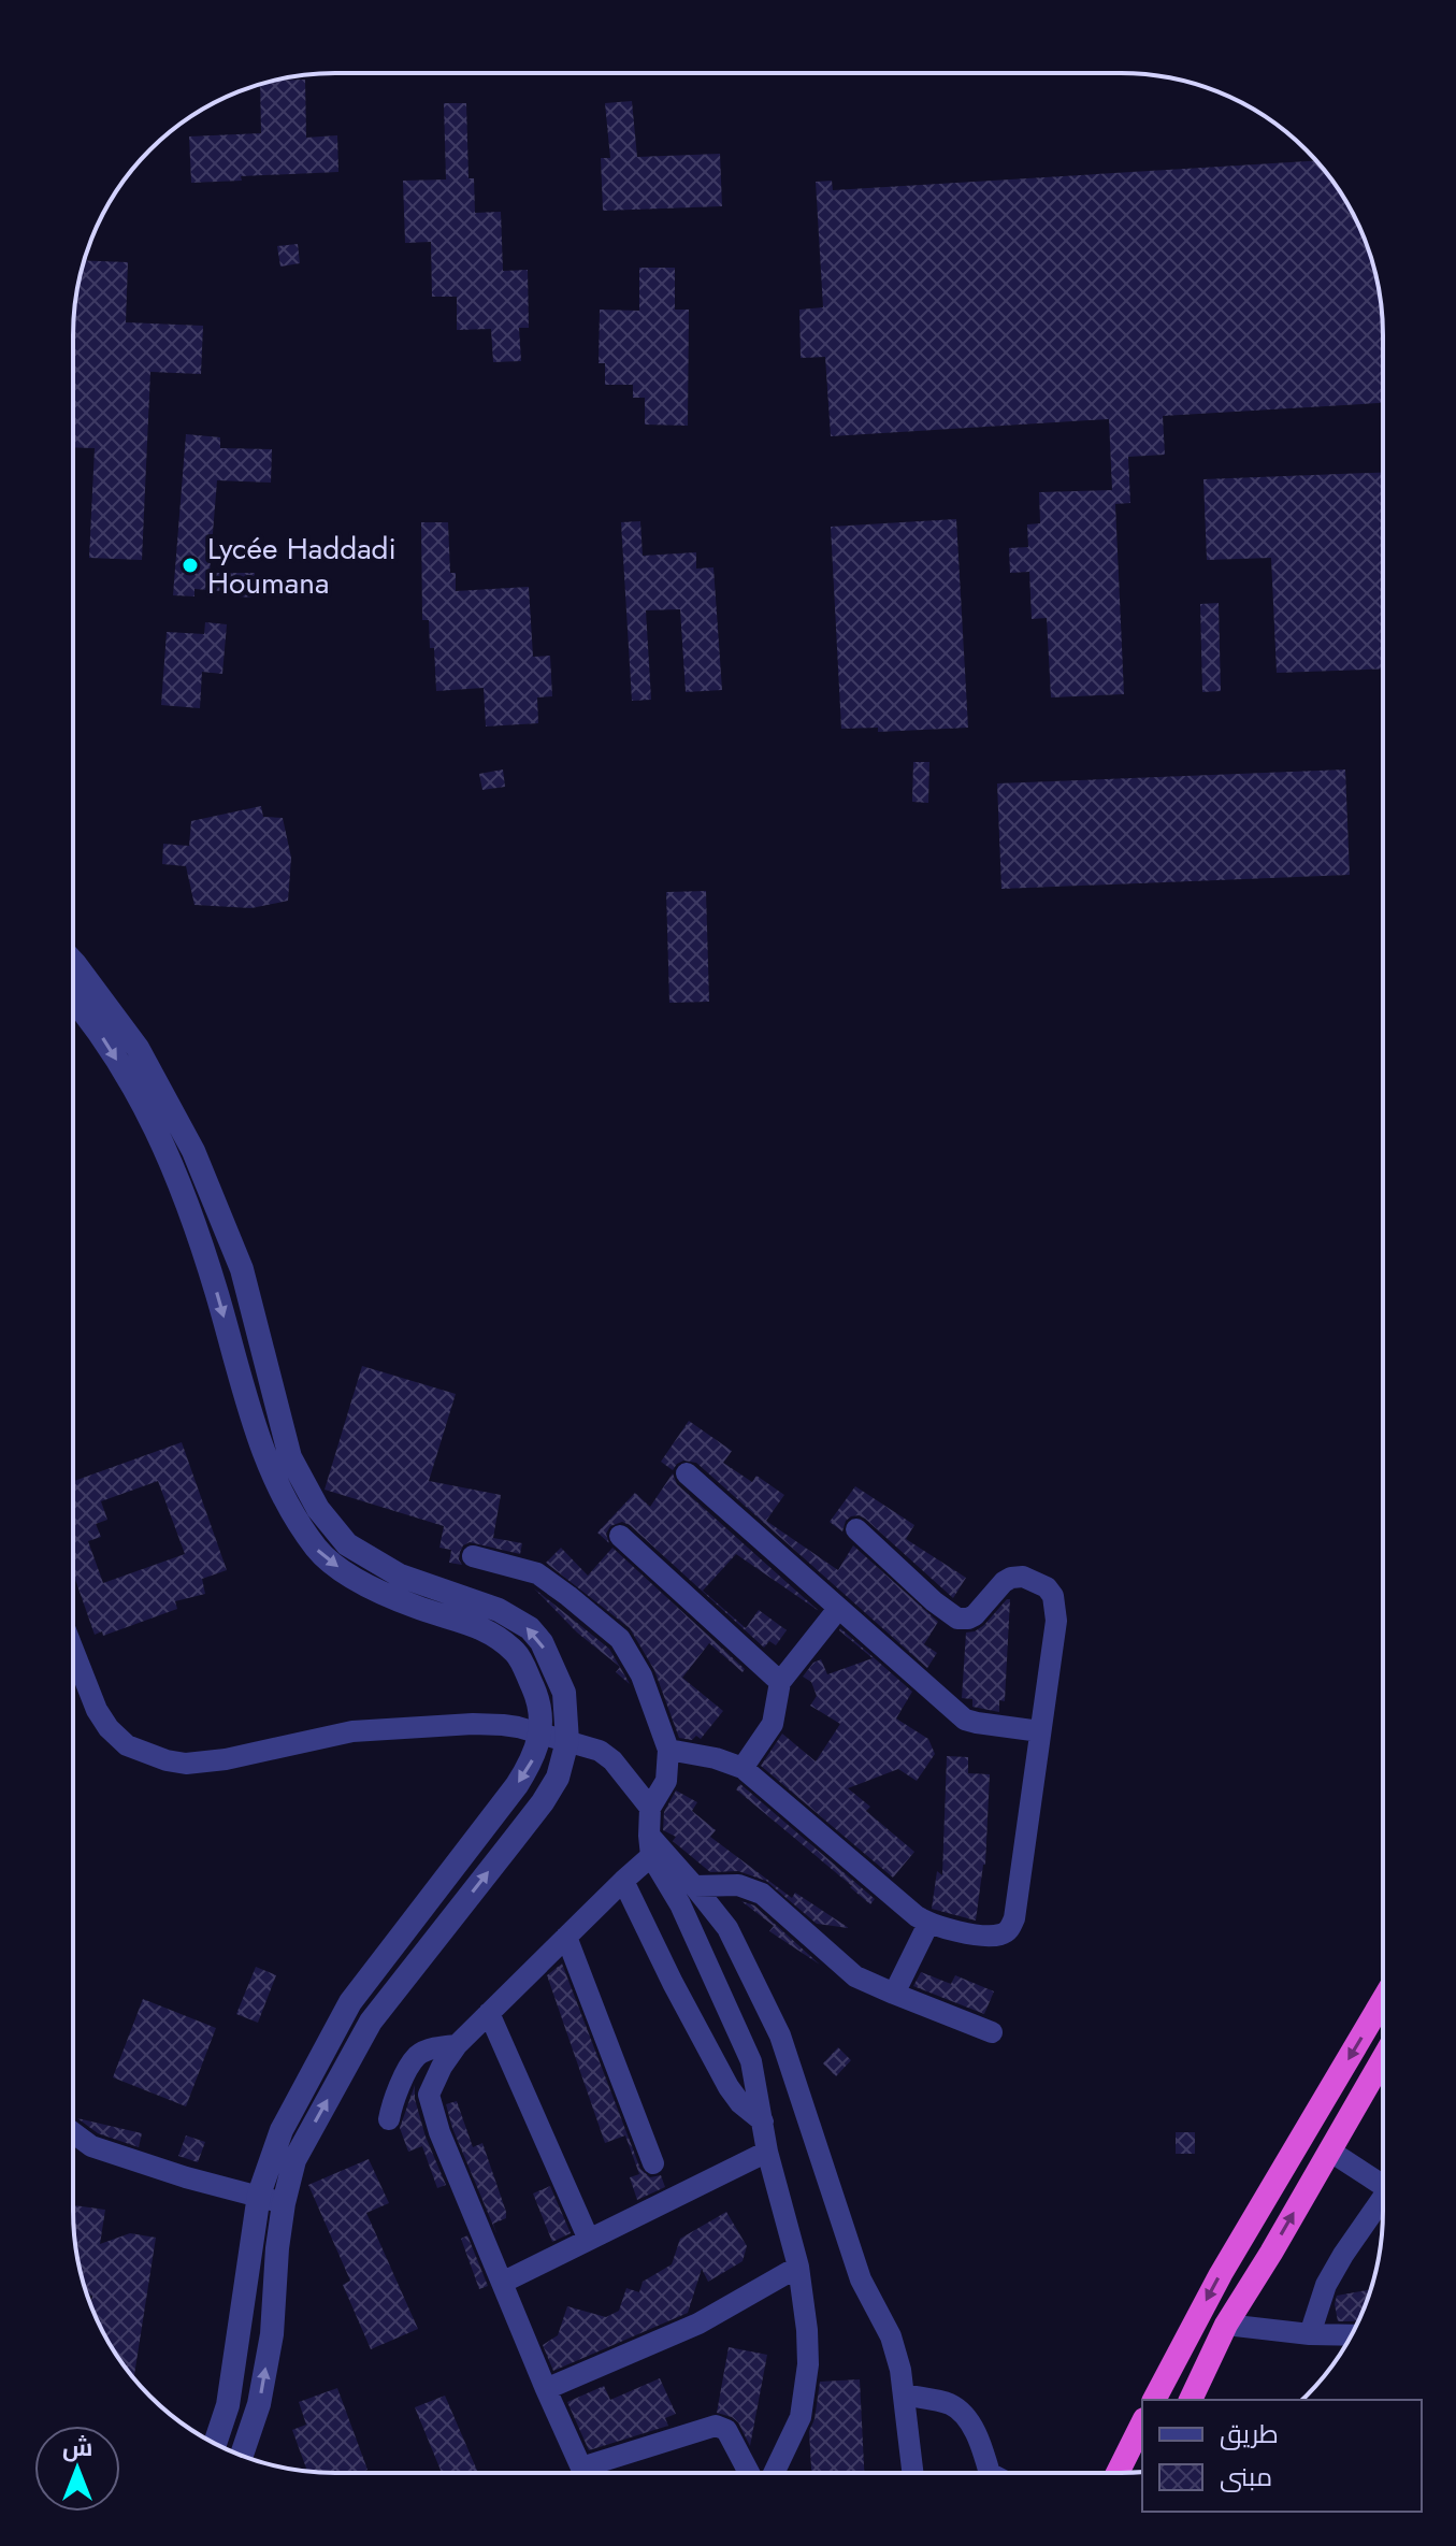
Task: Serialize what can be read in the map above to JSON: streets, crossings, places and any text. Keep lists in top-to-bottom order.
{
  "places": ["Lycée Haddadi Houmana"],
  "legend": ["طريق", "مبنى"],
  "north": "top"
}
